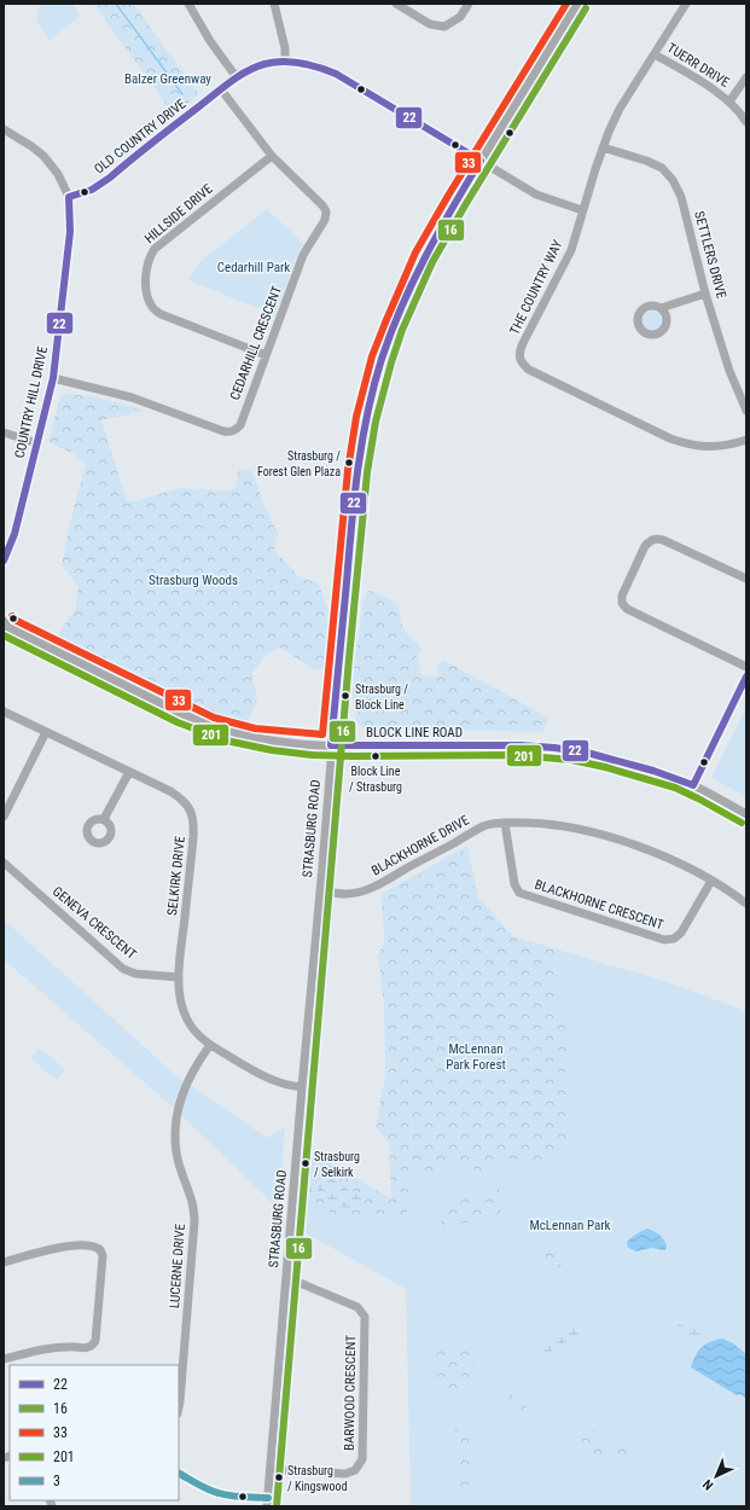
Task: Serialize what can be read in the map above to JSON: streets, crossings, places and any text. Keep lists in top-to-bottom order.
{
  "streets": {
    "street": [
      "TUERR DRIVE",
      "OLD COUNTRY DRIVE",
      "HILLSIDE DRIVE",
      "SETTLERS DRIVE",
      "THE COUNTRY WAY",
      "CEDARHILL CRESCENT",
      "COUNTRY HILL DRIVE",
      "BLOCK LINE ROAD",
      "STRASBURG ROAD",
      "BLACKHORNE DRIVE",
      "SELKIRK DRIVE",
      "BLACKHORNE CRESCENT",
      "GENEVA CRESCENT",
      "LUCERNE DRIVE",
      "BARWOOD CRESCENT"
    ]
  },
  "crossings": [
    ["TUERR DRIVE", "THE COUNTRY WAY"],
    ["OLD COUNTRY DRIVE", "THE COUNTRY WAY"],
    ["OLD COUNTRY DRIVE", "CEDARHILL CRESCENT"],
    ["OLD COUNTRY DRIVE", "COUNTRY HILL DRIVE"],
    ["OLD COUNTRY DRIVE", "STRASBURG ROAD"],
    ["HILLSIDE DRIVE", "CEDARHILL CRESCENT"],
    ["SETTLERS DRIVE", "THE COUNTRY WAY"],
    ["CEDARHILL CRESCENT", "COUNTRY HILL DRIVE"],
    ["BLOCK LINE ROAD", "STRASBURG ROAD"],
    ["STRASBURG ROAD", "BLACKHORNE DRIVE"],
    ["STRASBURG ROAD", "SELKIRK DRIVE"],
    ["STRASBURG ROAD", "BARWOOD CRESCENT"],
    ["BLACKHORNE DRIVE", "BLACKHORNE CRESCENT"],
    ["SELKIRK DRIVE", "GENEVA CRESCENT"],
    ["SELKIRK DRIVE", "LUCERNE DRIVE"]
  ],
  "parks": [
    "Balzer Greenway",
    "Cedarhill Park",
    "Strasburg Woods",
    "McLennan Park Forest",
    "McLennan Park"
  ],
  "places": [
    "Strasburg / Forest Glen Plaza",
    "Strasburg / Block Line",
    "Block Line / Strasburg",
    "Strasburg / Selkirk",
    "Strasburg / Kingswood"
  ],
  "lines": [
    "transit line 33",
    "transit line 16",
    "transit line 22",
    "transit line 201",
    "transit line 3"
  ],
  "legend": [
    "22",
    "16",
    "33",
    "201",
    "3"
  ],
  "north": "bottom left"
}
